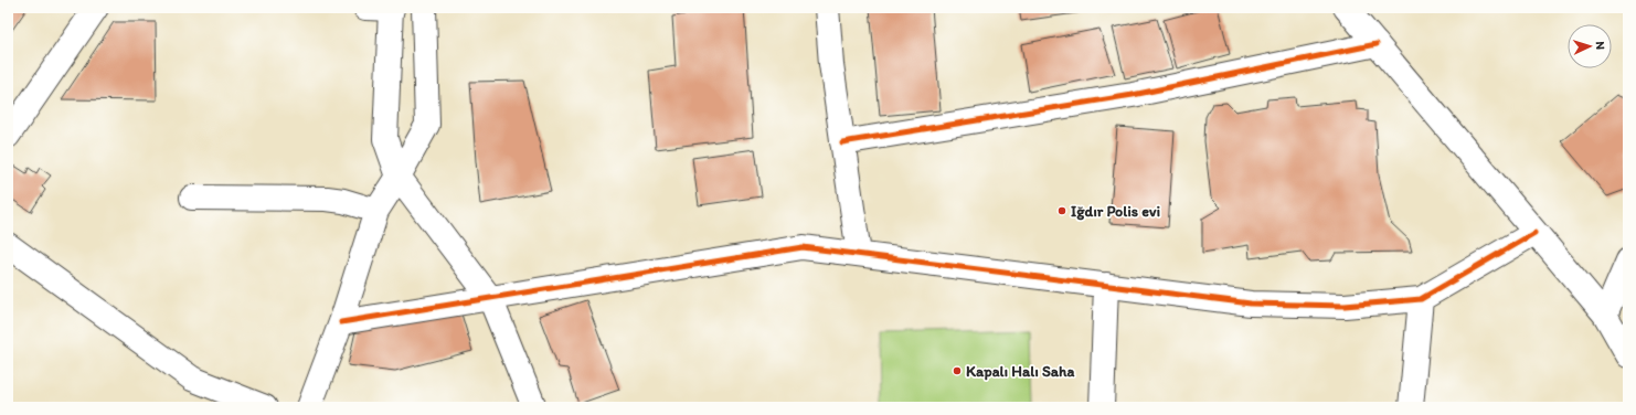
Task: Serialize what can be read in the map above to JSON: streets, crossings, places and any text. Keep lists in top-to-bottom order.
{
  "places": ["Iğdır Polis evi", "Kapalı Halı Saha"],
  "north": "right"
}
